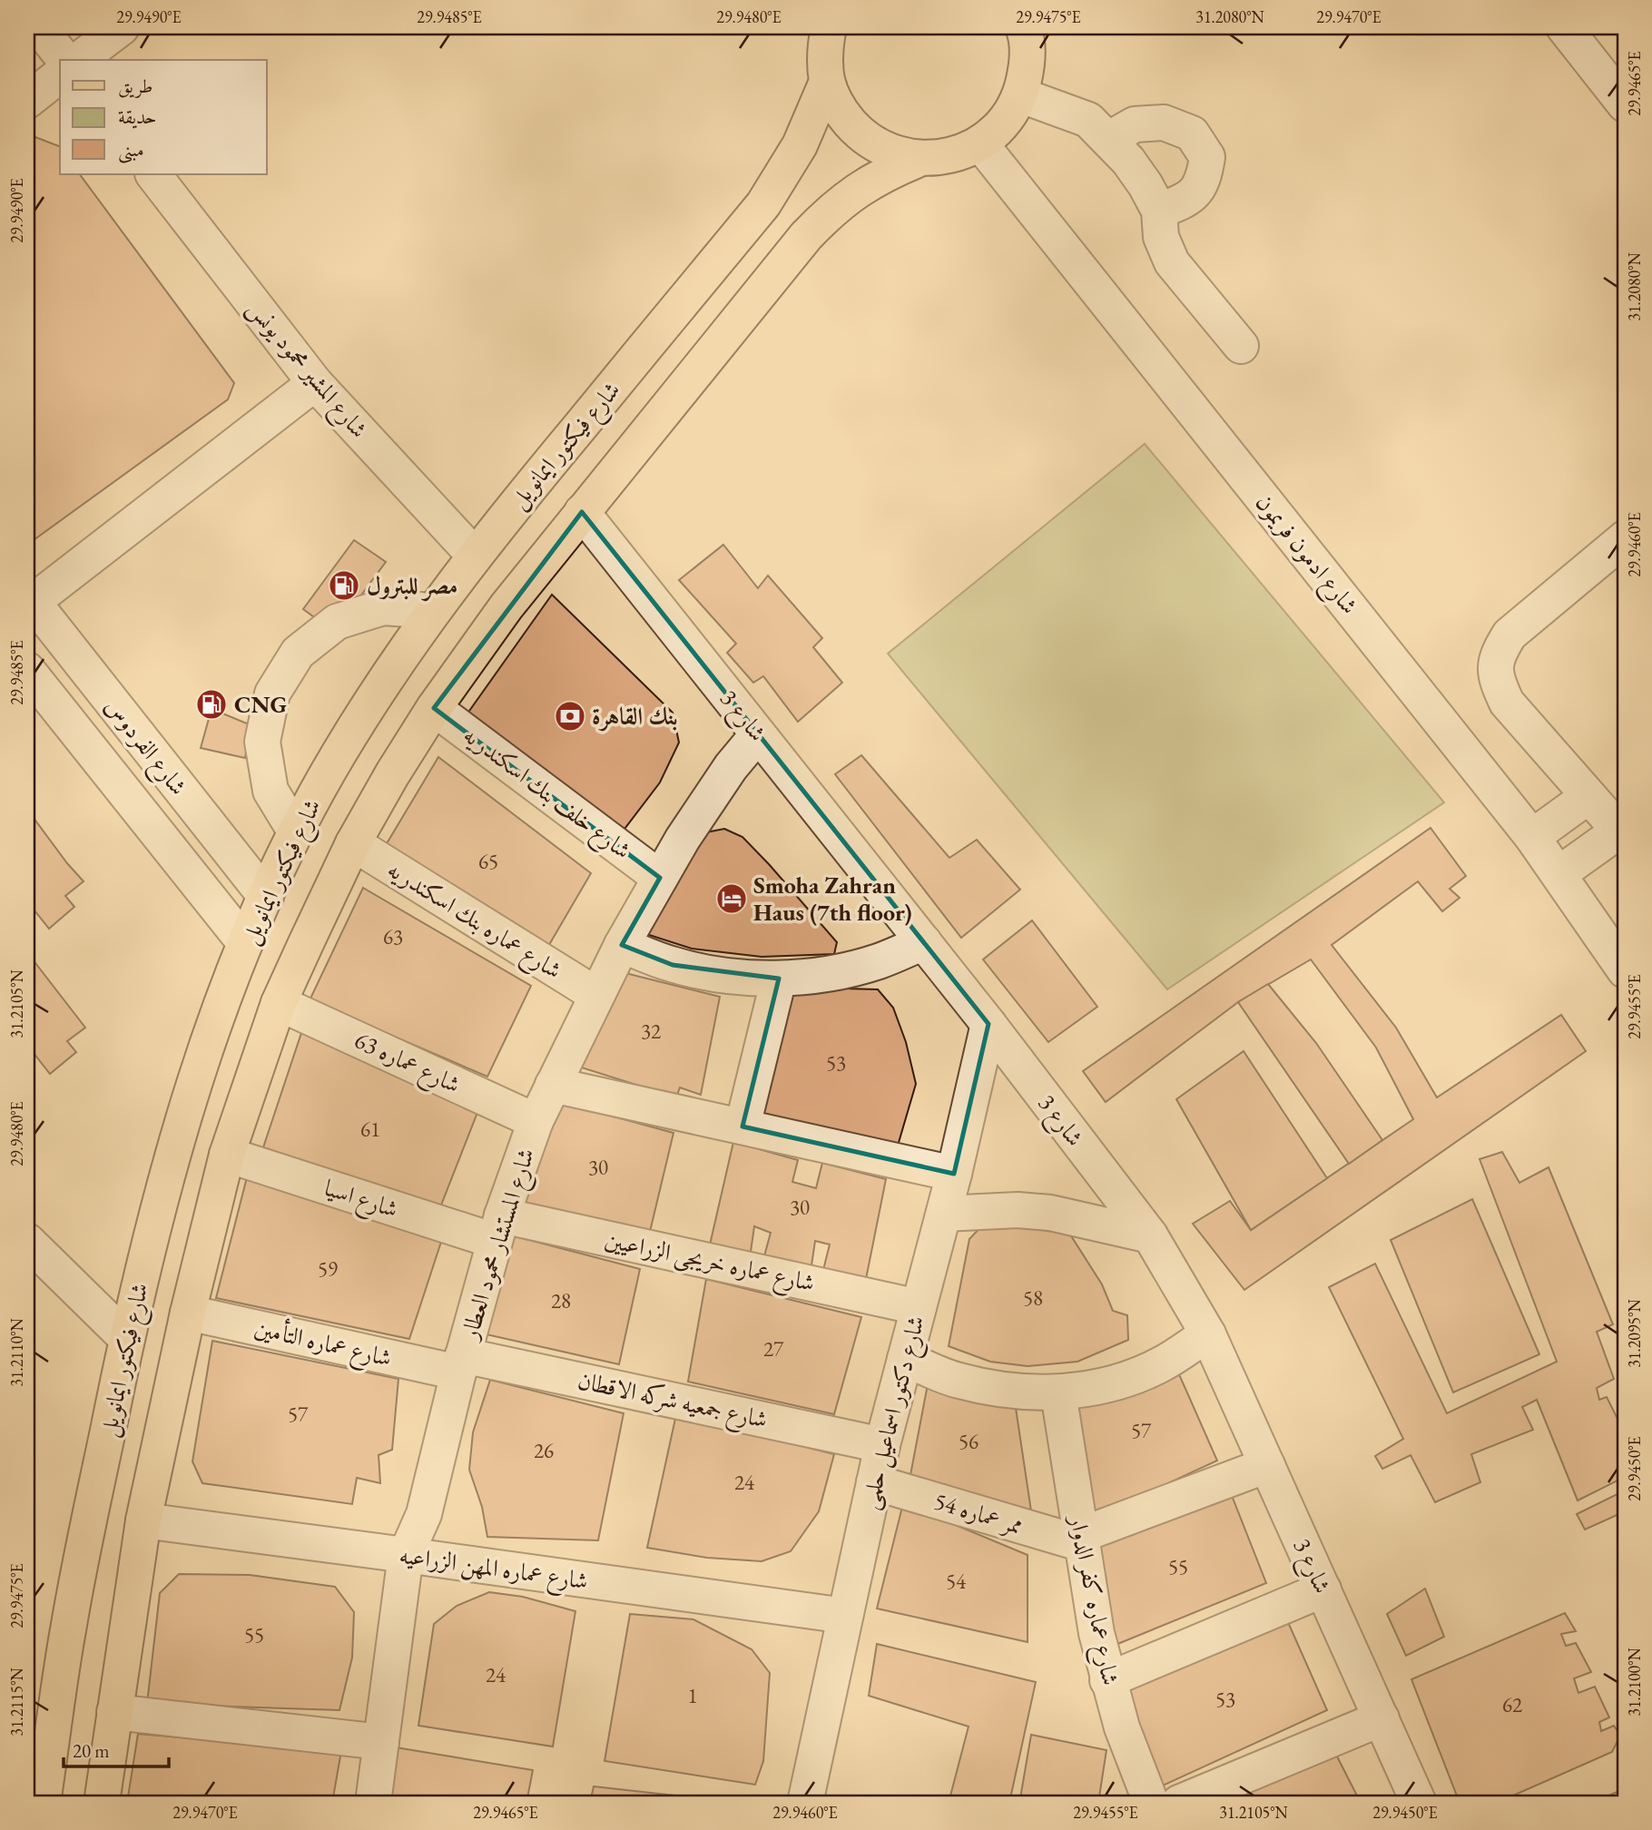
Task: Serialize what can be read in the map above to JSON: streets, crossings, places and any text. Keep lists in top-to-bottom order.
{
  "streets": {
    "main road": ["شارع فيكتور ايمانويل"],
    "street": [
      "شارع المشير محمود يونس",
      "شارع ادمون فريمون",
      "شارع 3",
      "شارع الفردوس",
      "شارع خلف بنك اسكندريه",
      "شارع عماره بنك اسكندريه",
      "شارع عماره 63",
      "شارع اسيا",
      "شارع المستشار محمود العطار",
      "شارع عماره خريجى الزراعيين",
      "شارع عماره التأمين",
      "شارع جمعيه شركه الاقطان",
      "شارع دكتور اسماعيل حلمى",
      "ممر عماره 54",
      "شارع عماره المهن الزراعيه",
      "شارع عماره كفر الدوار"
    ]
  },
  "crossings": [
    ["شارع المشير محمود يونس", "شارع فيكتور ايمانويل"],
    ["شارع فيكتور ايمانويل", "شارع الفردوس"],
    ["شارع 3", "شارع المستشار محمود العطار"],
    ["شارع 3", "شارع دكتور اسماعيل حلمى"],
    ["شارع خلف بنك اسكندريه", "شارع المستشار محمود العطار"],
    ["شارع عماره بنك اسكندريه", "شارع المستشار محمود العطار"],
    ["شارع عماره 63", "شارع المستشار محمود العطار"],
    ["شارع اسيا", "شارع المستشار محمود العطار"],
    ["شارع اسيا", "شارع عماره خريجى الزراعيين"],
    ["شارع المستشار محمود العطار", "شارع عماره خريجى الزراعيين"],
    ["شارع المستشار محمود العطار", "شارع عماره التأمين"],
    ["شارع المستشار محمود العطار", "شارع جمعيه شركه الاقطان"],
    ["شارع المستشار محمود العطار", "شارع عماره المهن الزراعيه"],
    ["شارع عماره خريجى الزراعيين", "شارع دكتور اسماعيل حلمى"],
    ["شارع عماره التأمين", "شارع جمعيه شركه الاقطان"],
    ["شارع جمعيه شركه الاقطان", "شارع دكتور اسماعيل حلمى"],
    ["شارع دكتور اسماعيل حلمى", "ممر عماره 54"],
    ["شارع دكتور اسماعيل حلمى", "شارع عماره المهن الزراعيه"],
    ["ممر عماره 54", "شارع عماره كفر الدوار"]
  ],
  "places": {
    "fuel station": ["مصر للبترول", "CNG"],
    "bank": ["بنك القاهرة"],
    "hotel": ["Smoha Zahran Haus (7th floor)"]
  },
  "house_numbers": [
    "65",
    "63",
    "32",
    "53",
    "61",
    "30",
    "30",
    "59",
    "58",
    "28",
    "27",
    "57",
    "57",
    "56",
    "26",
    "24",
    "55",
    "54",
    "55",
    "24",
    "1",
    "53",
    "62"
  ],
  "legend": ["طريق", "حديقة", "مبنى"],
  "scale_bar": "20 m",
  "coordinates": [
    "29.9490°E",
    "29.9485°E",
    "29.9480°E",
    "29.9475°E",
    "31.2080°N",
    "29.9470°E",
    "29.9465°E",
    "29.9460°E",
    "31.2105°N",
    "29.9455°E",
    "31.2095°N",
    "31.2110°N",
    "29.9450°E",
    "31.2100°N",
    "31.2115°N"
  ]
}
